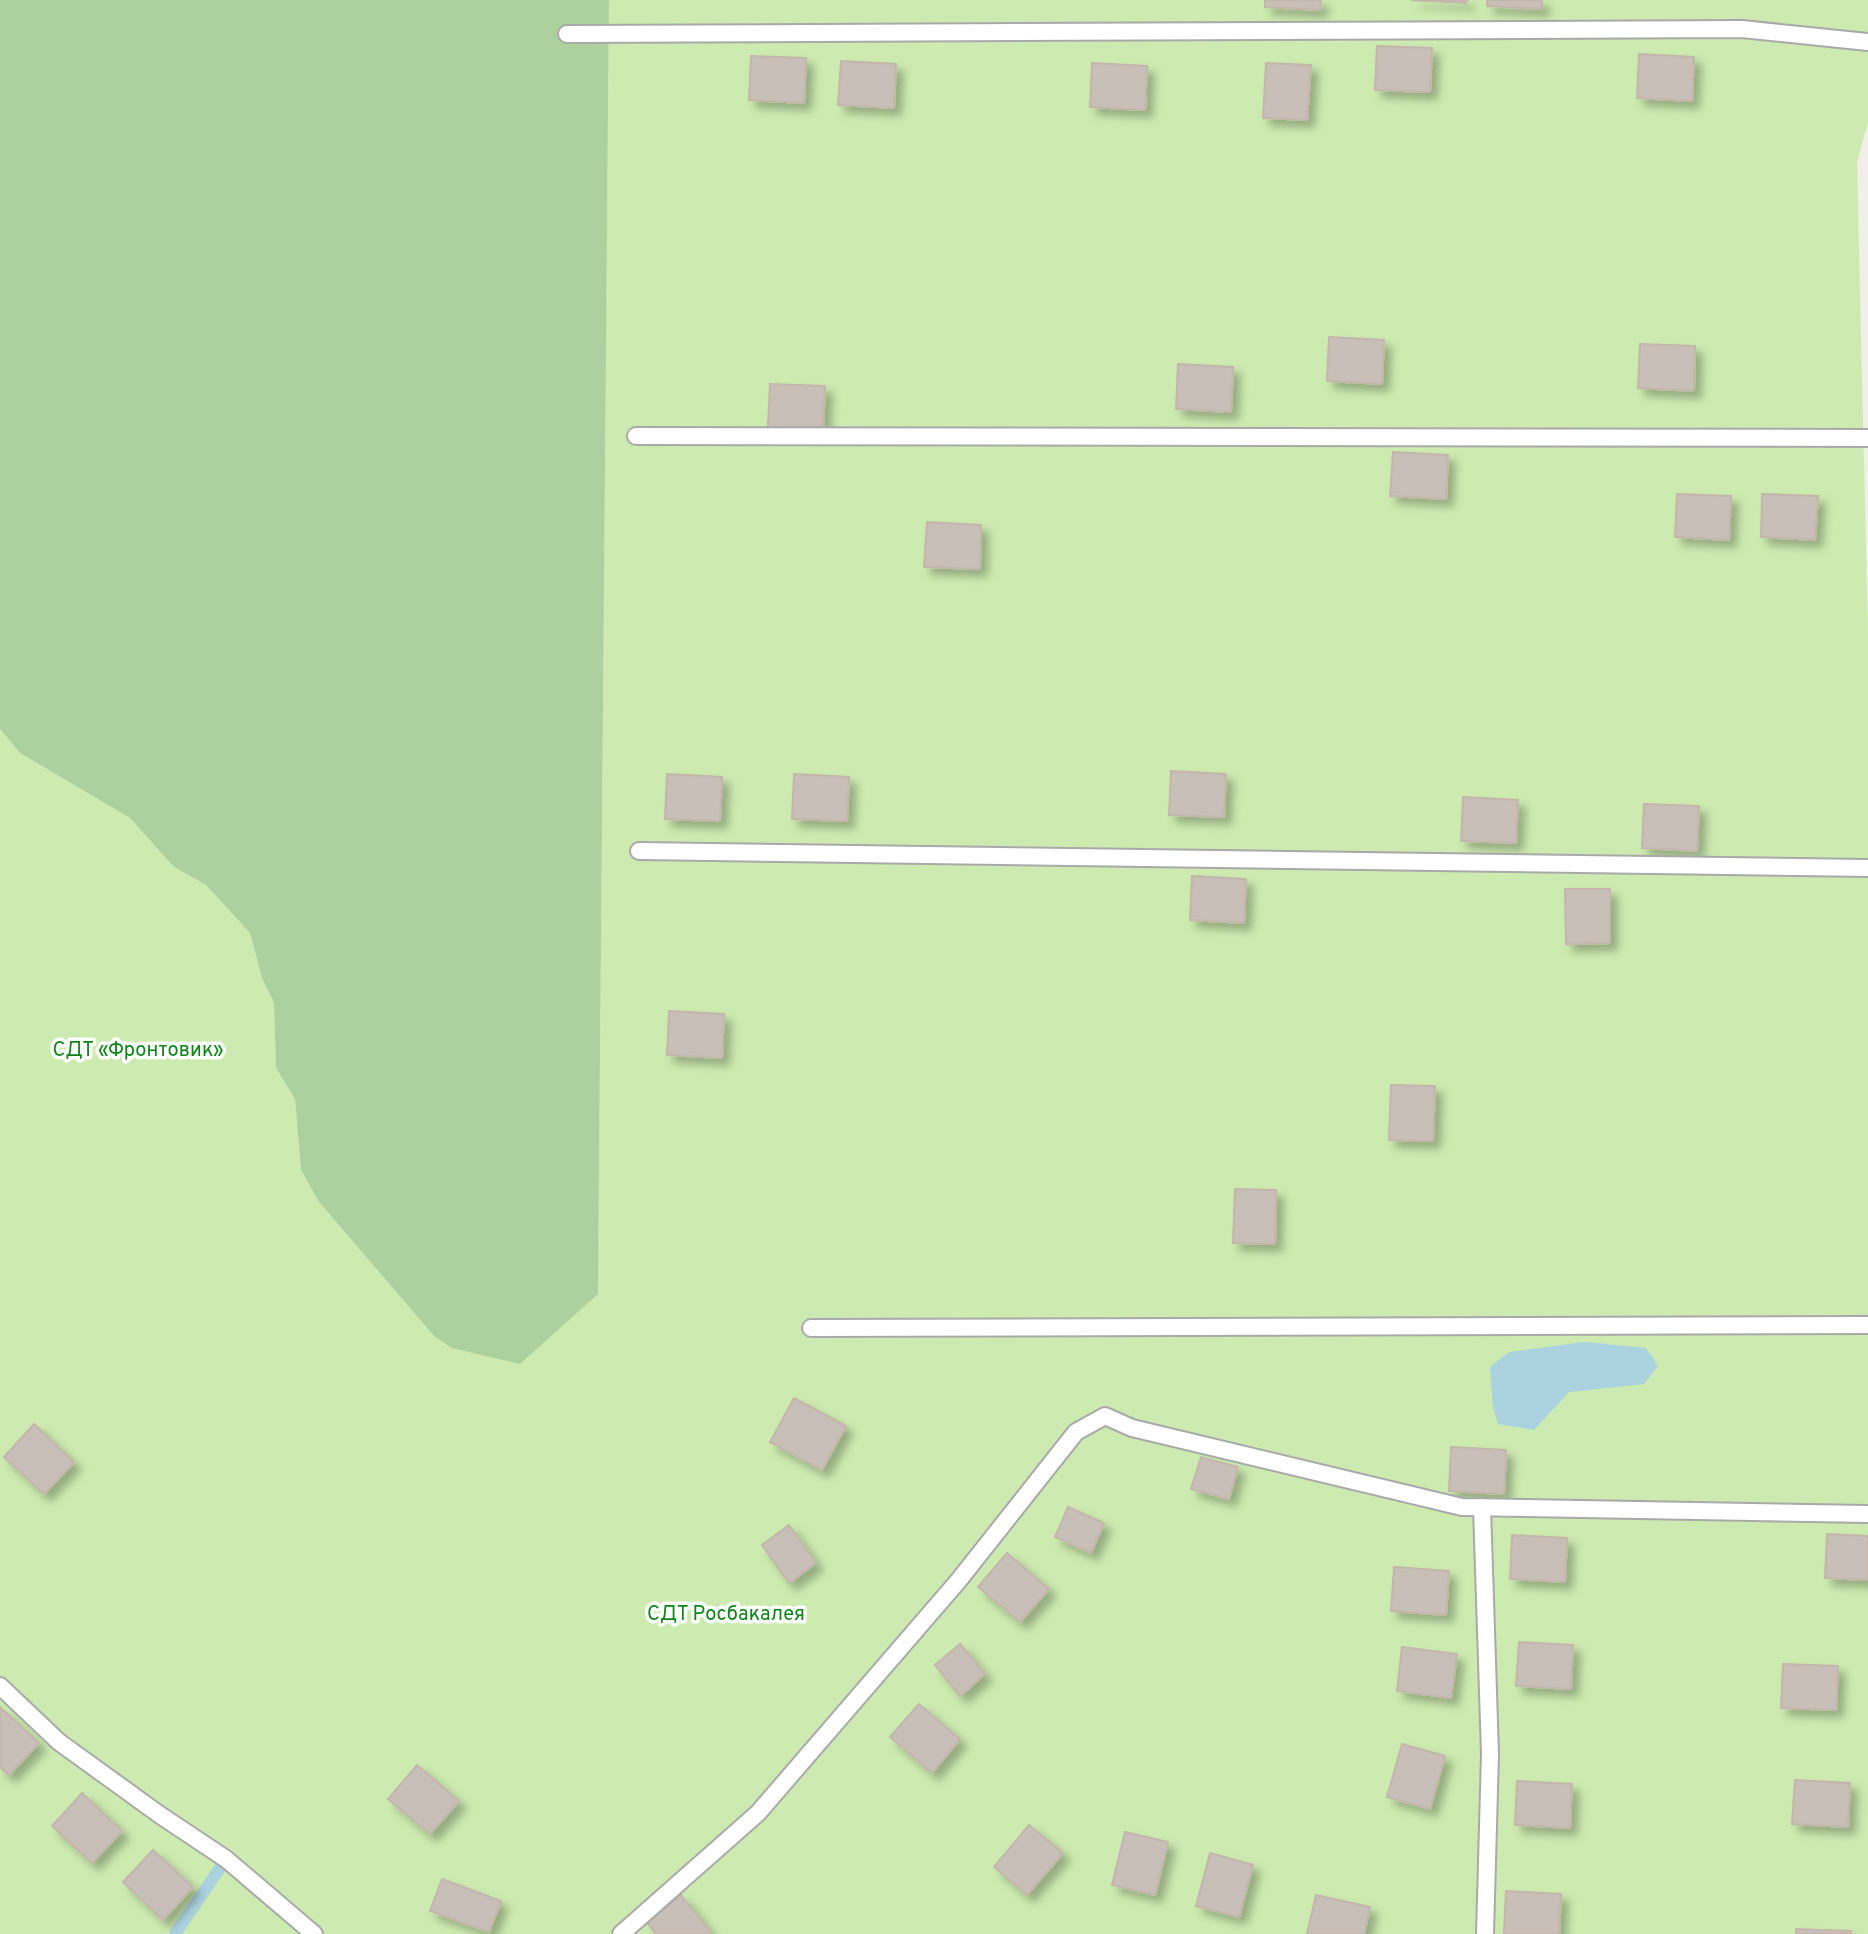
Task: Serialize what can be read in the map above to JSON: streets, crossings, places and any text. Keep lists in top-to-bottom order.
{
  "parks": ["СДТ «Фронтовик»", "СДТ Росбакалея"]
}
